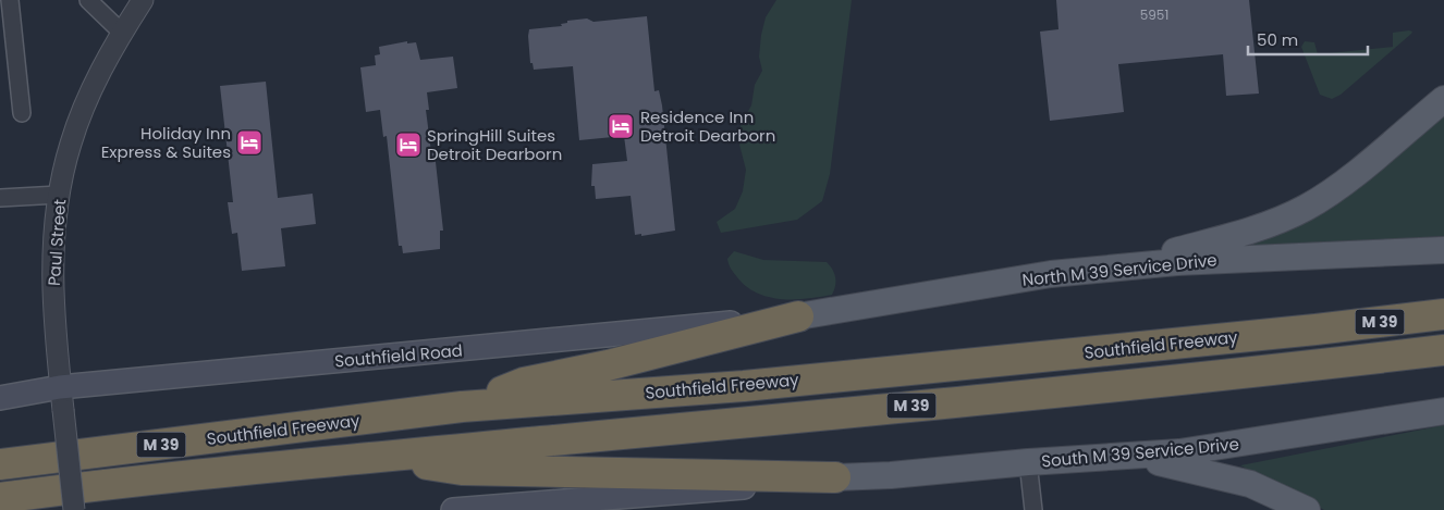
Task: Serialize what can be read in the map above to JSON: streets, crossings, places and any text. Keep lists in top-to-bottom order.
{
  "streets": {
    "highway": ["M 39", "Southfield Freeway"],
    "main road": ["North M 39 Service Drive", "Southfield Road", "South M 39 Service Drive"],
    "street": ["Paul Street"]
  },
  "crossings": [
    ["Paul Street", "Southfield Road"],
    ["North M 39 Service Drive", "Southfield Road"]
  ],
  "places": {
    "hotel": ["Residence Inn Detroit Dearborn", "Holiday Inn Express & Suites", "SpringHill Suites Detroit Dearborn"]
  },
  "house_numbers": ["5951"],
  "scale_bar": "50 m"
}
